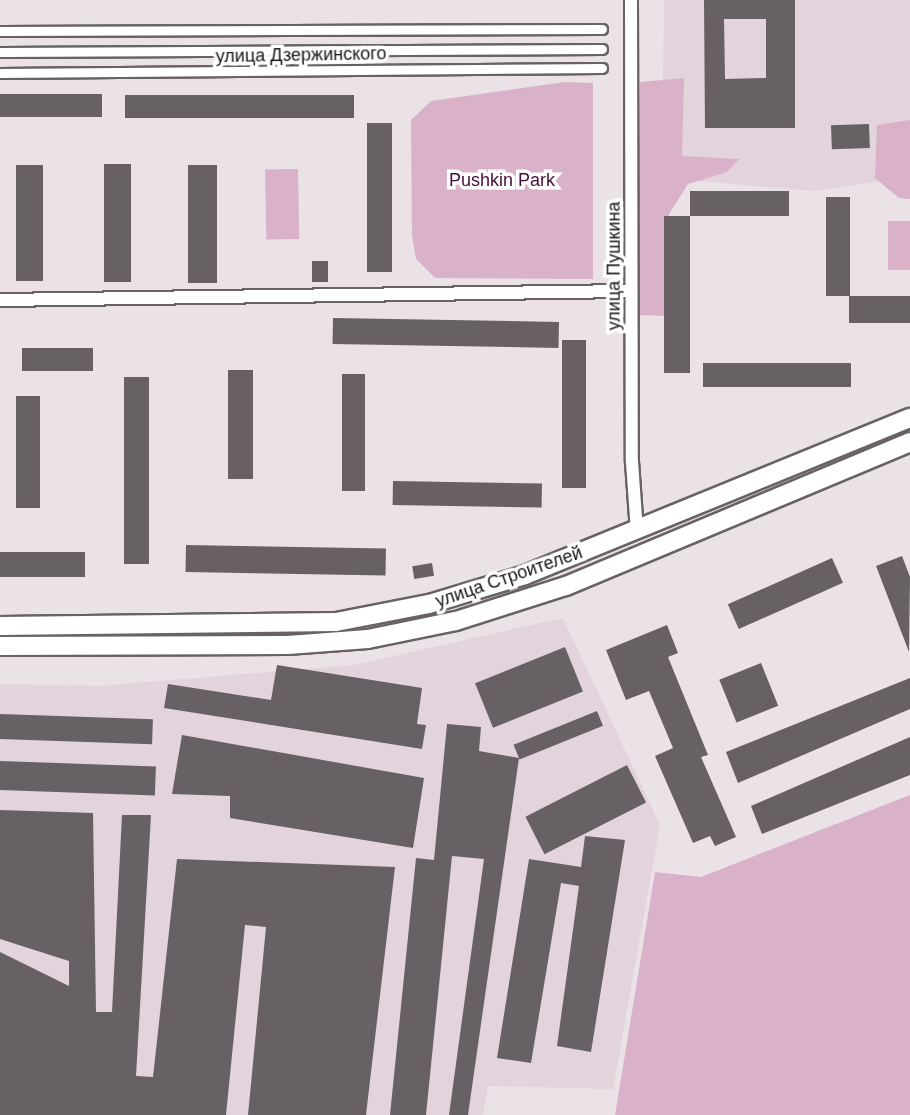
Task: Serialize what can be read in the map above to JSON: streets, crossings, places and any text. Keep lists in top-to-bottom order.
{
  "streets": {
    "main road": ["улица Строителей"],
    "street": ["улица Дзержинского", "улица Пушкина"]
  },
  "crossings": [
    ["улица Пушкина", "улица Строителей"]
  ],
  "parks": ["Pushkin Park"]
}
